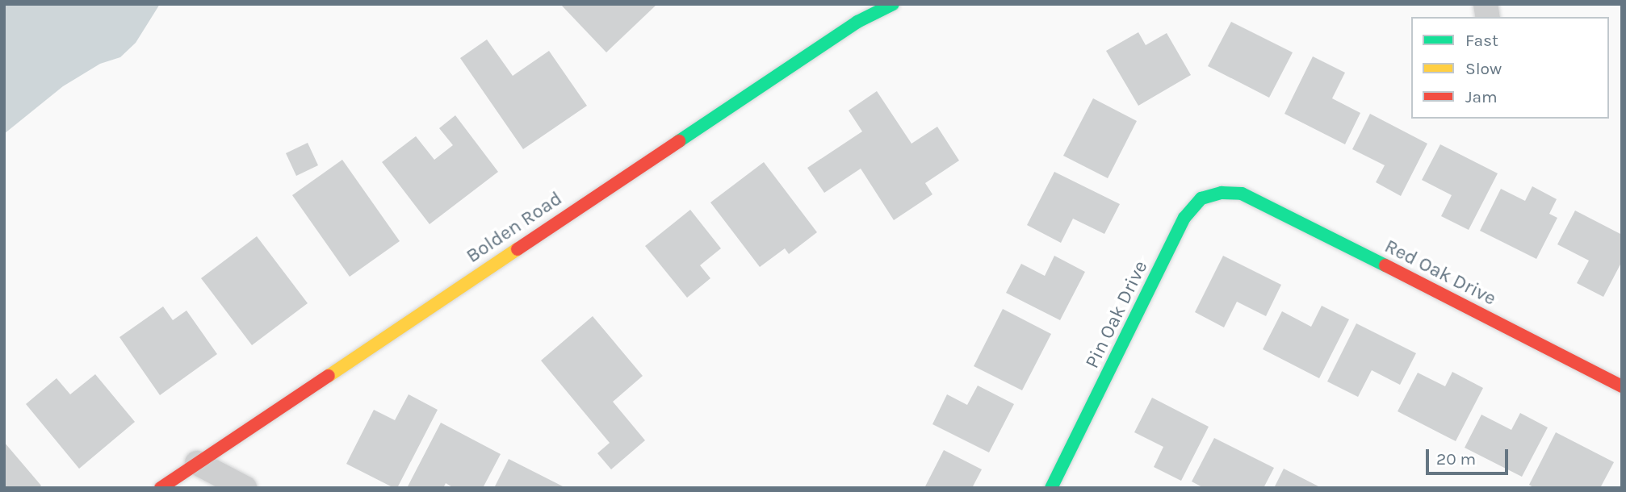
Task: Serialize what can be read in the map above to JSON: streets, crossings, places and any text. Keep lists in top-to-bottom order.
{
  "streets": {
    "street": ["Bolden Road", "Red Oak Drive", "Pin Oak Drive"]
  },
  "crossings": [
    ["Red Oak Drive", "Pin Oak Drive"]
  ],
  "legend": ["Fast", "Slow", "Jam"],
  "scale_bar": "20 m"
}
